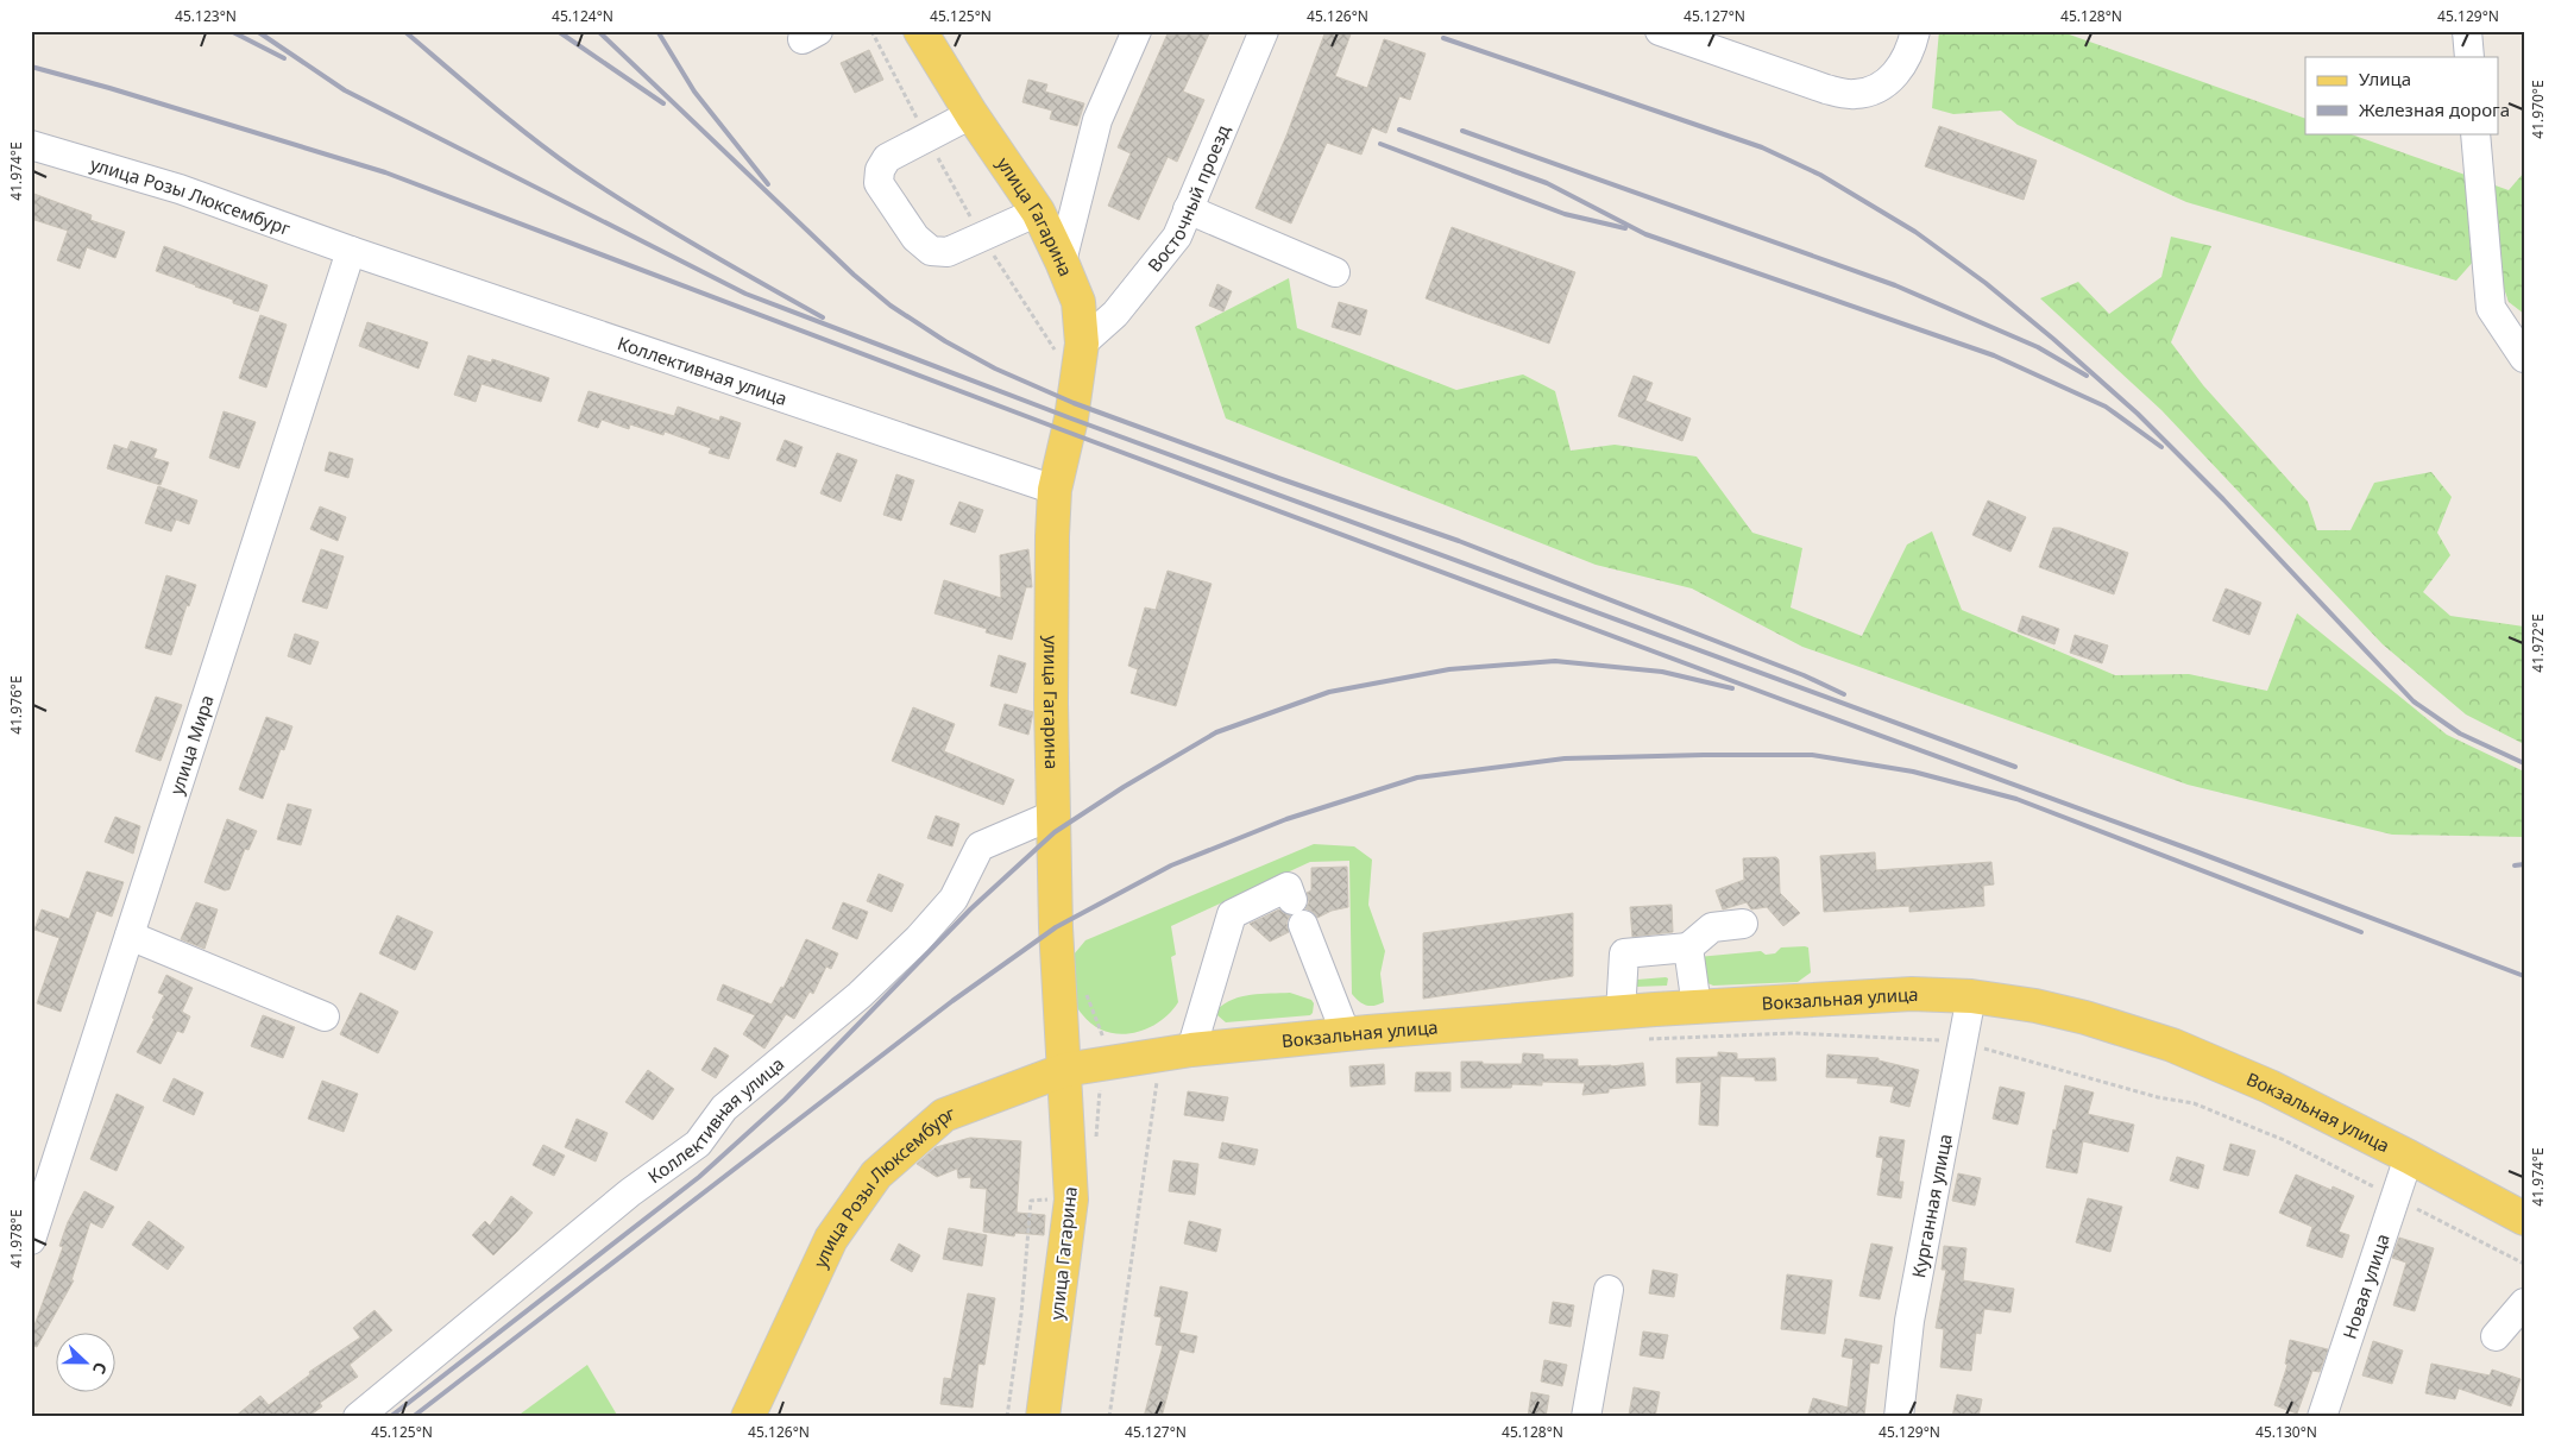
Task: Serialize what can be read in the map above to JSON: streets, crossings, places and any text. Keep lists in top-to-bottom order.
{
  "streets": {
    "main road": ["улица Розы Люксембург", "улица Гагарина", "Вокзальная улица"],
    "street": [
      "Восточный проезд",
      "Коллективная улица",
      "улица Мира",
      "Курганная улица",
      "Новая улица"
    ]
  },
  "crossings": [
    ["улица Розы Люксембург", "улица Гагарина"],
    ["улица Розы Люксембург", "Коллективная улица"],
    ["улица Розы Люксембург", "улица Мира"],
    ["улица Розы Люксембург", "Вокзальная улица"],
    ["Восточный проезд", "улица Гагарина"],
    ["улица Гагарина", "Коллективная улица"],
    ["Коллективная улица", "улица Мира"],
    ["Вокзальная улица", "Курганная улица"],
    ["Вокзальная улица", "Новая улица"]
  ],
  "legend": ["Улица", "Железная дорога"],
  "north": "right",
  "coordinates": [
    "45.123°N",
    "45.124°N",
    "45.125°N",
    "45.126°N",
    "45.127°N",
    "45.128°N",
    "45.129°N",
    "41.970°E",
    "41.974°E",
    "41.972°E",
    "41.976°E",
    "41.978°E",
    "45.130°N"
  ]
}
